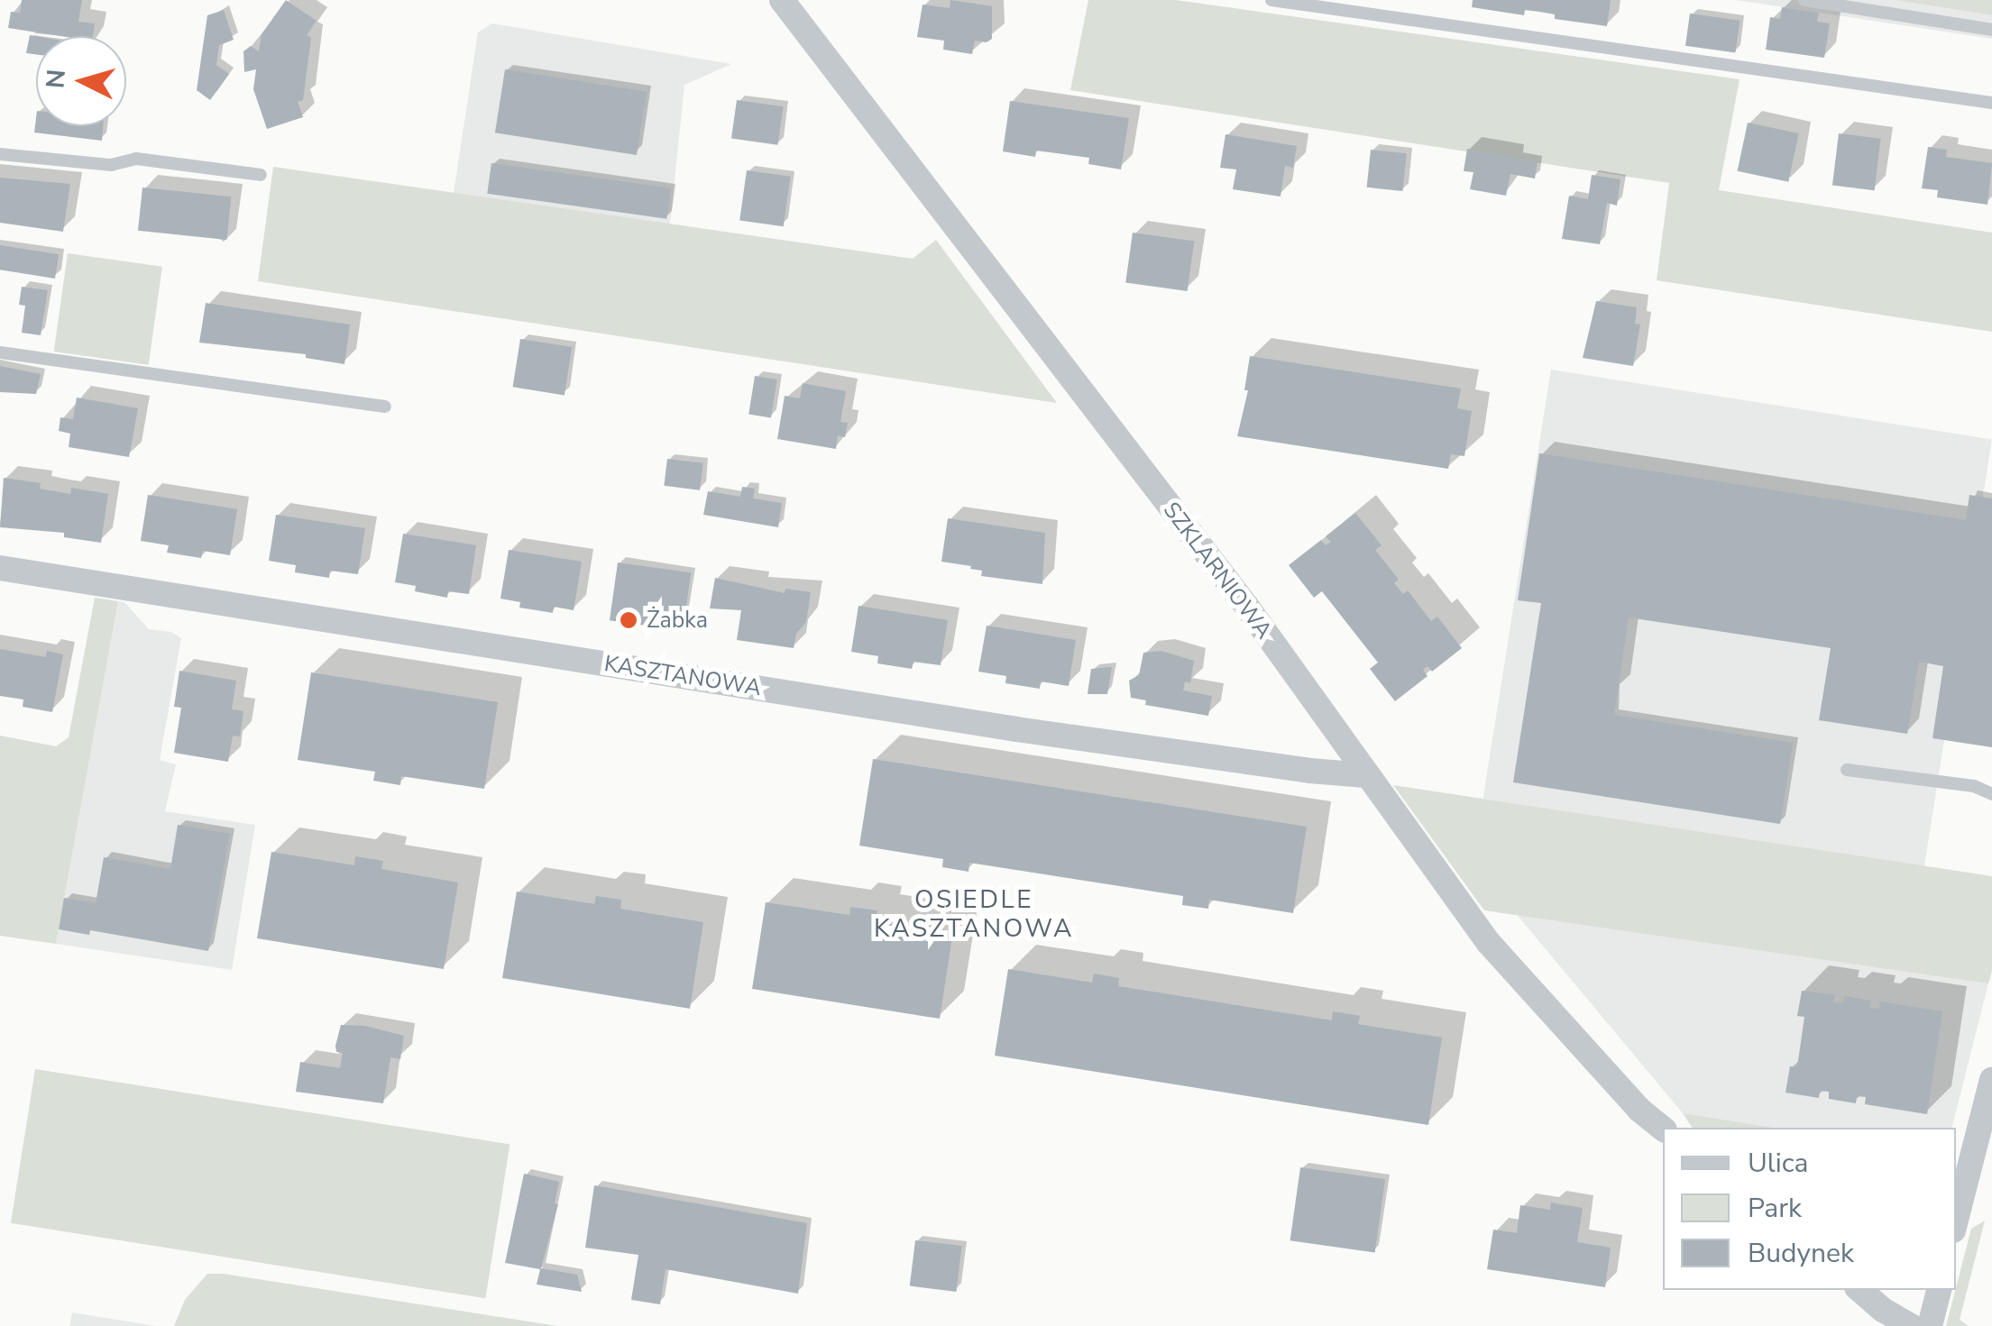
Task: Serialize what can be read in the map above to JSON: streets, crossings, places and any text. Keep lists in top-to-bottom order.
{
  "streets": {
    "street": ["SZKLARNIOWA", "KASZTANOWA"]
  },
  "crossings": [
    ["SZKLARNIOWA", "KASZTANOWA"]
  ],
  "districts": ["OSIEDLE KASZTANOWA"],
  "places": ["Żabka"],
  "legend": ["Ulica", "Park", "Budynek"],
  "north": "left"
}
